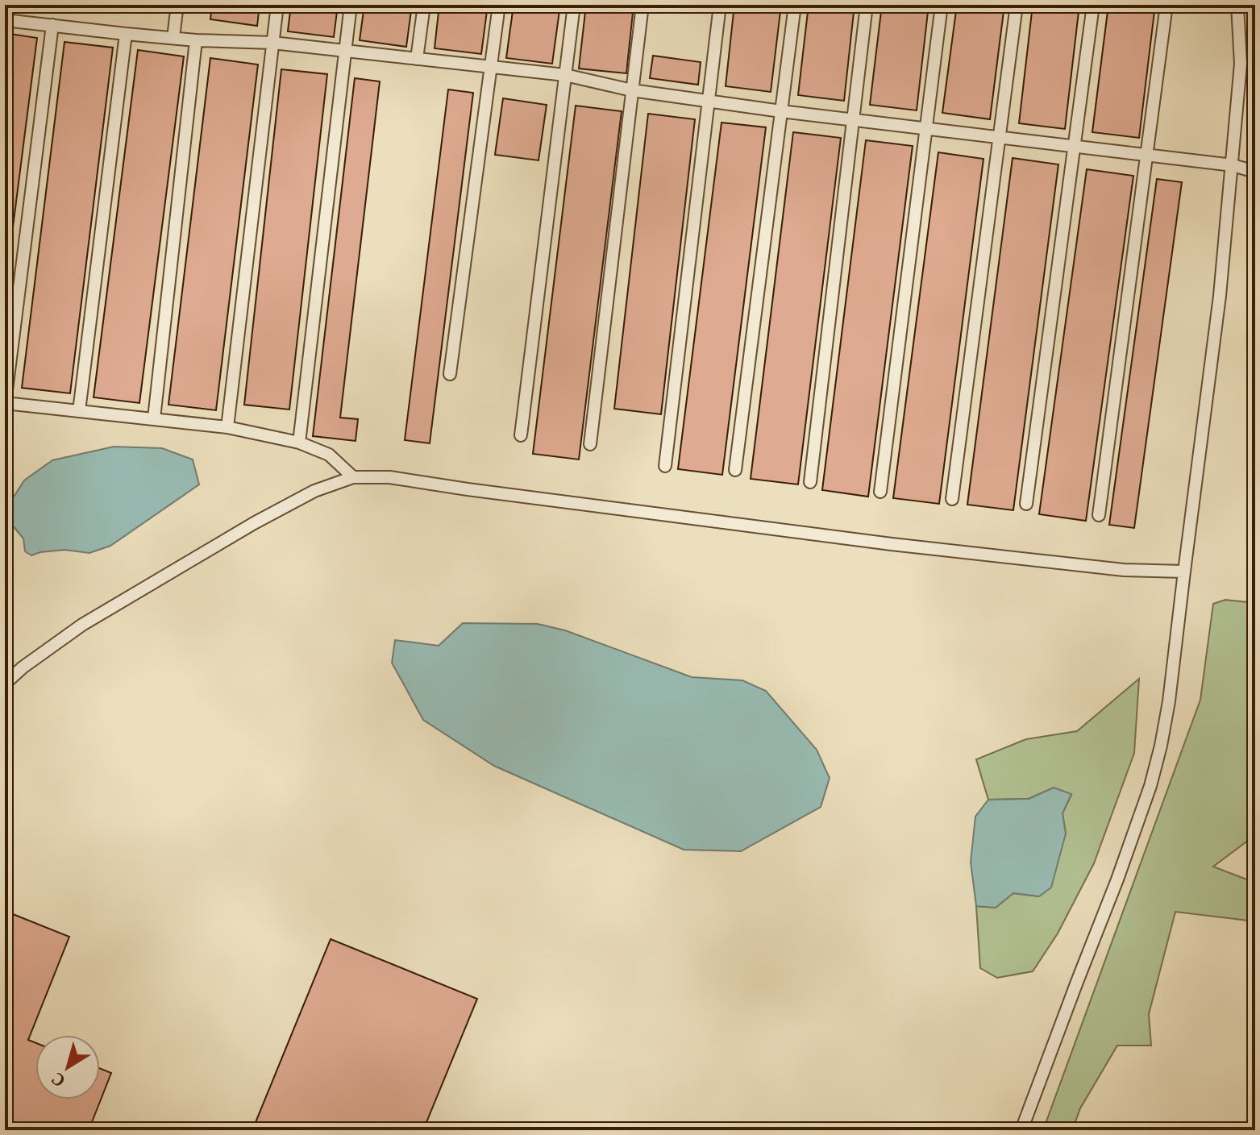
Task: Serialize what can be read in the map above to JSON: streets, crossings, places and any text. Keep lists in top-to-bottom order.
{
  "north": "bottom left"
}
